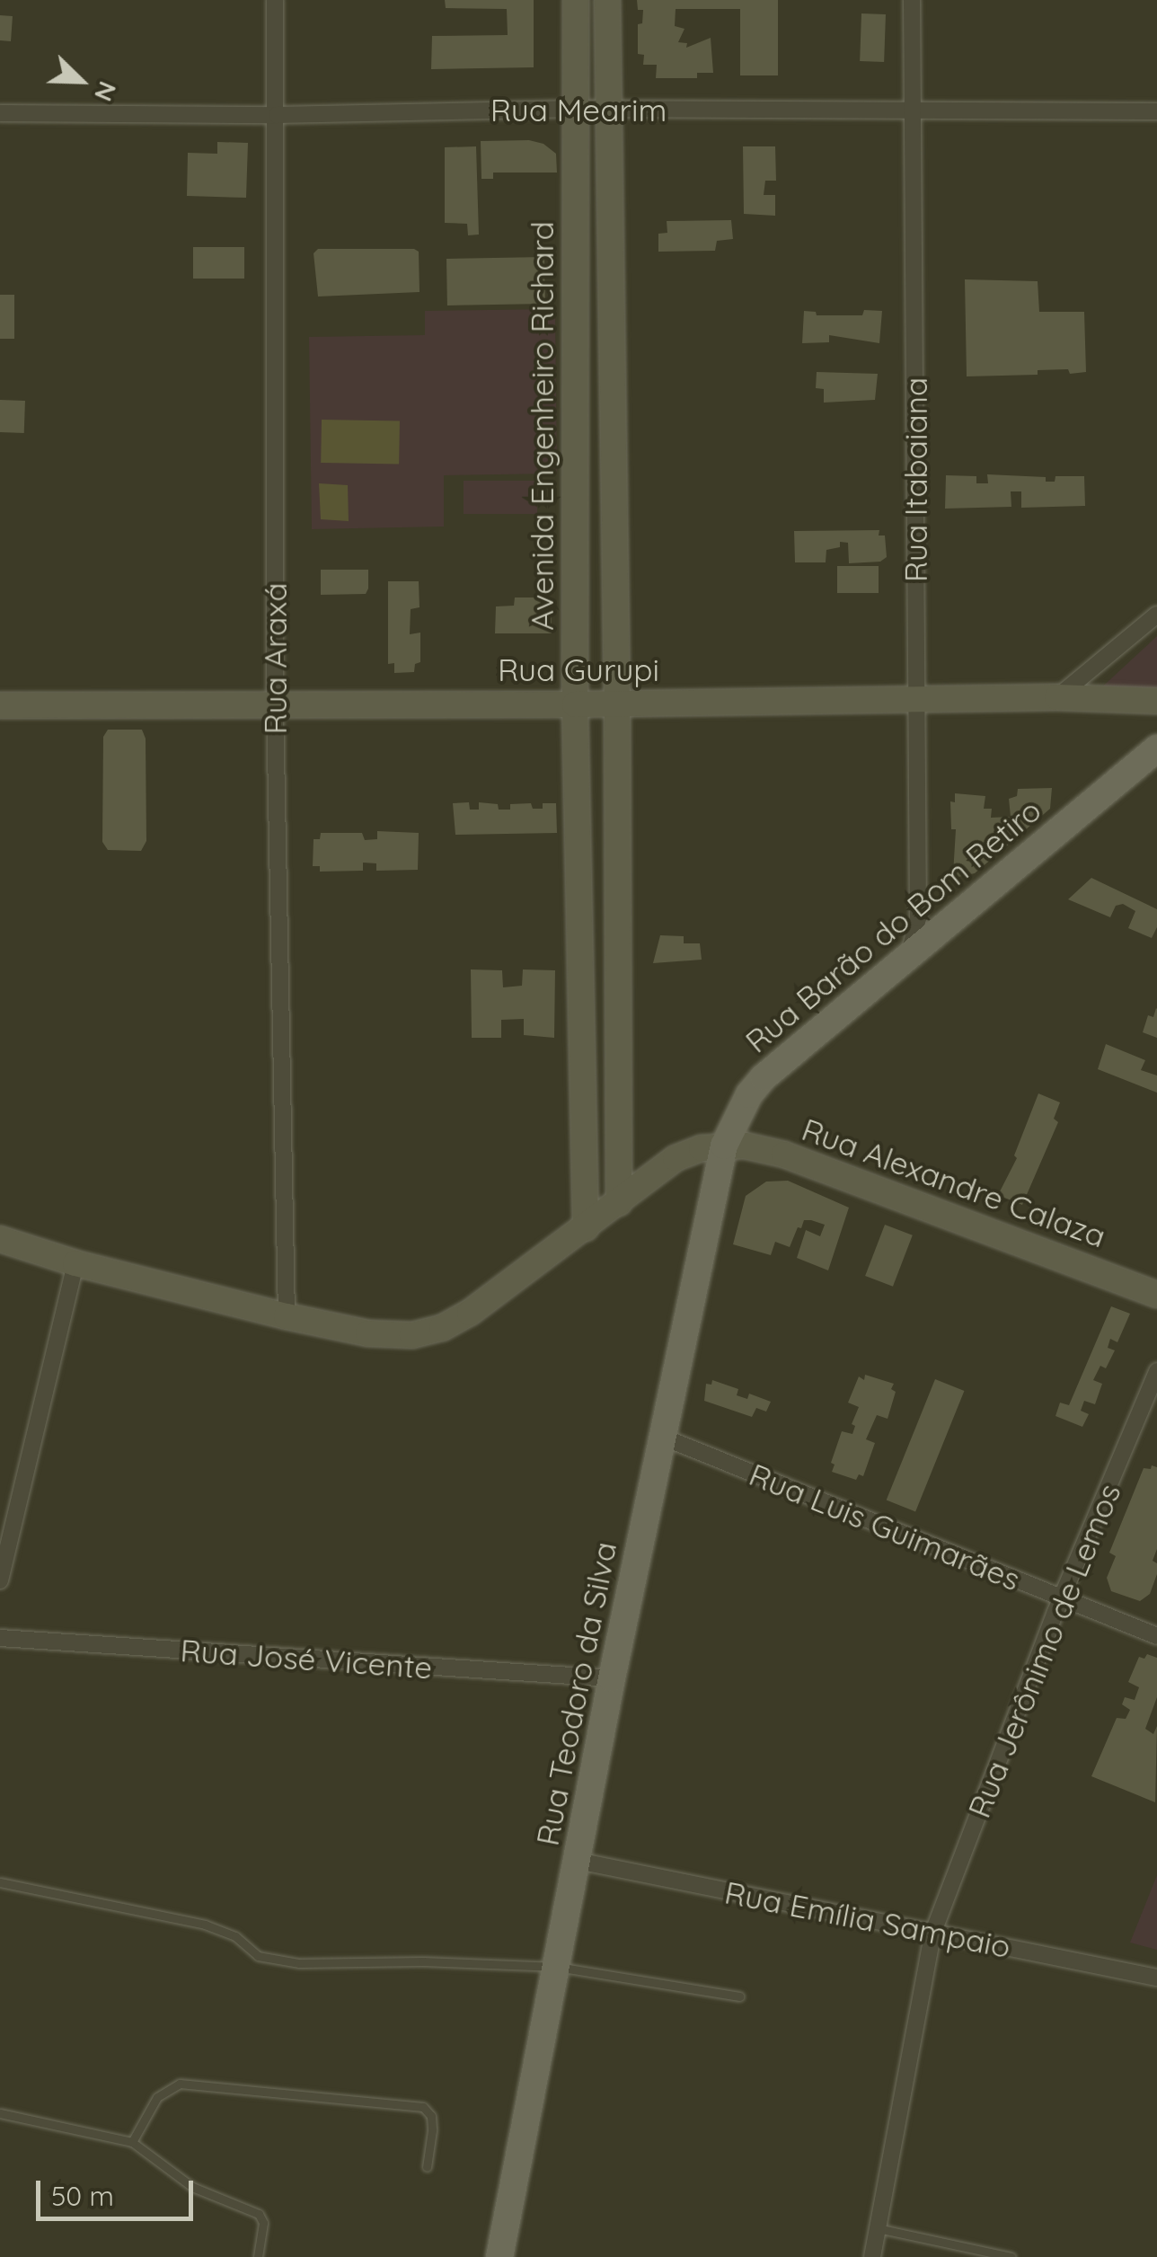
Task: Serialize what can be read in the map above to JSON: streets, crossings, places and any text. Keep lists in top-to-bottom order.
{
  "streets": {
    "main road": ["Rua Barão do Bom Retiro", "Rua Teodoro da Silva"],
    "street": [
      "Rua Mearim",
      "Avenida Engenheiro Richard",
      "Rua Itabaiana",
      "Rua Araxá",
      "Rua Gurupi",
      "Rua Alexandre Calaza",
      "Rua Luis Guimarães",
      "Rua Jerônimo de Lemos",
      "Rua José Vicente",
      "Rua Emília Sampaio"
    ]
  },
  "crossings": [
    ["Rua Mearim", "Avenida Engenheiro Richard"],
    ["Rua Mearim", "Rua Itabaiana"],
    ["Rua Mearim", "Rua Araxá"],
    ["Avenida Engenheiro Richard", "Rua Gurupi"],
    ["Rua Itabaiana", "Rua Gurupi"],
    ["Rua Itabaiana", "Rua Barão do Bom Retiro"],
    ["Rua Araxá", "Rua Gurupi"],
    ["Rua Barão do Bom Retiro", "Rua Alexandre Calaza"],
    ["Rua Barão do Bom Retiro", "Rua Teodoro da Silva"],
    ["Rua Alexandre Calaza", "Rua Teodoro da Silva"],
    ["Rua Luis Guimarães", "Rua Jerônimo de Lemos"],
    ["Rua Luis Guimarães", "Rua Teodoro da Silva"],
    ["Rua Jerônimo de Lemos", "Rua Emília Sampaio"],
    ["Rua José Vicente", "Rua Teodoro da Silva"],
    ["Rua Teodoro da Silva", "Rua Emília Sampaio"]
  ],
  "scale_bar": "50 m",
  "north": "bottom right"
}
